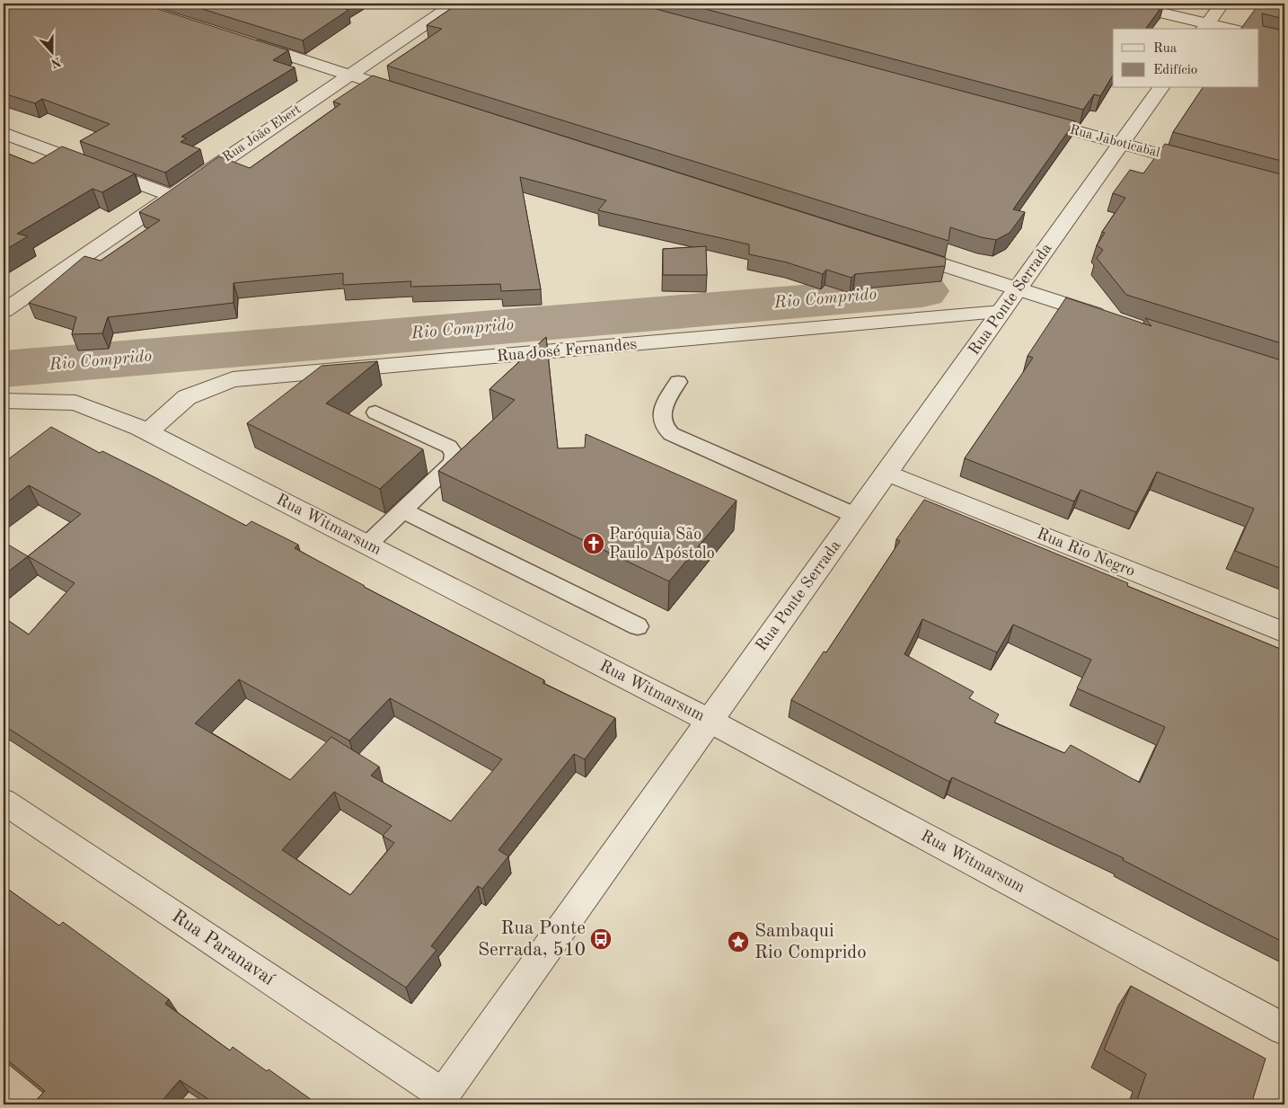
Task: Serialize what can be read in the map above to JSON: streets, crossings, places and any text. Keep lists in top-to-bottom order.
{
  "streets": {
    "street": [
      "Rua João Ebert",
      "Rua Jaboticabal",
      "Rua Ponte Serrada",
      "Rua José Fernandes",
      "Rua Witmarsum",
      "Rua Rio Negro",
      "Rua Paranavaí"
    ]
  },
  "crossings": [
    ["Rua Jaboticabal", "Rua Ponte Serrada"],
    ["Rua Ponte Serrada", "Rua José Fernandes"],
    ["Rua Ponte Serrada", "Rua Witmarsum"],
    ["Rua Ponte Serrada", "Rua Rio Negro"],
    ["Rua Ponte Serrada", "Rua Paranavaí"],
    ["Rua José Fernandes", "Rua Witmarsum"]
  ],
  "water": ["Rio Comprido"],
  "places": {
    "church": ["Paróquia São Paulo Apóstolo"],
    "bus stop": ["Rua Ponte Serrada, 510"],
    "place": ["Sambaqui Rio Comprido"]
  },
  "legend": ["Rua", "Edifício"],
  "north": "bottom"
}
